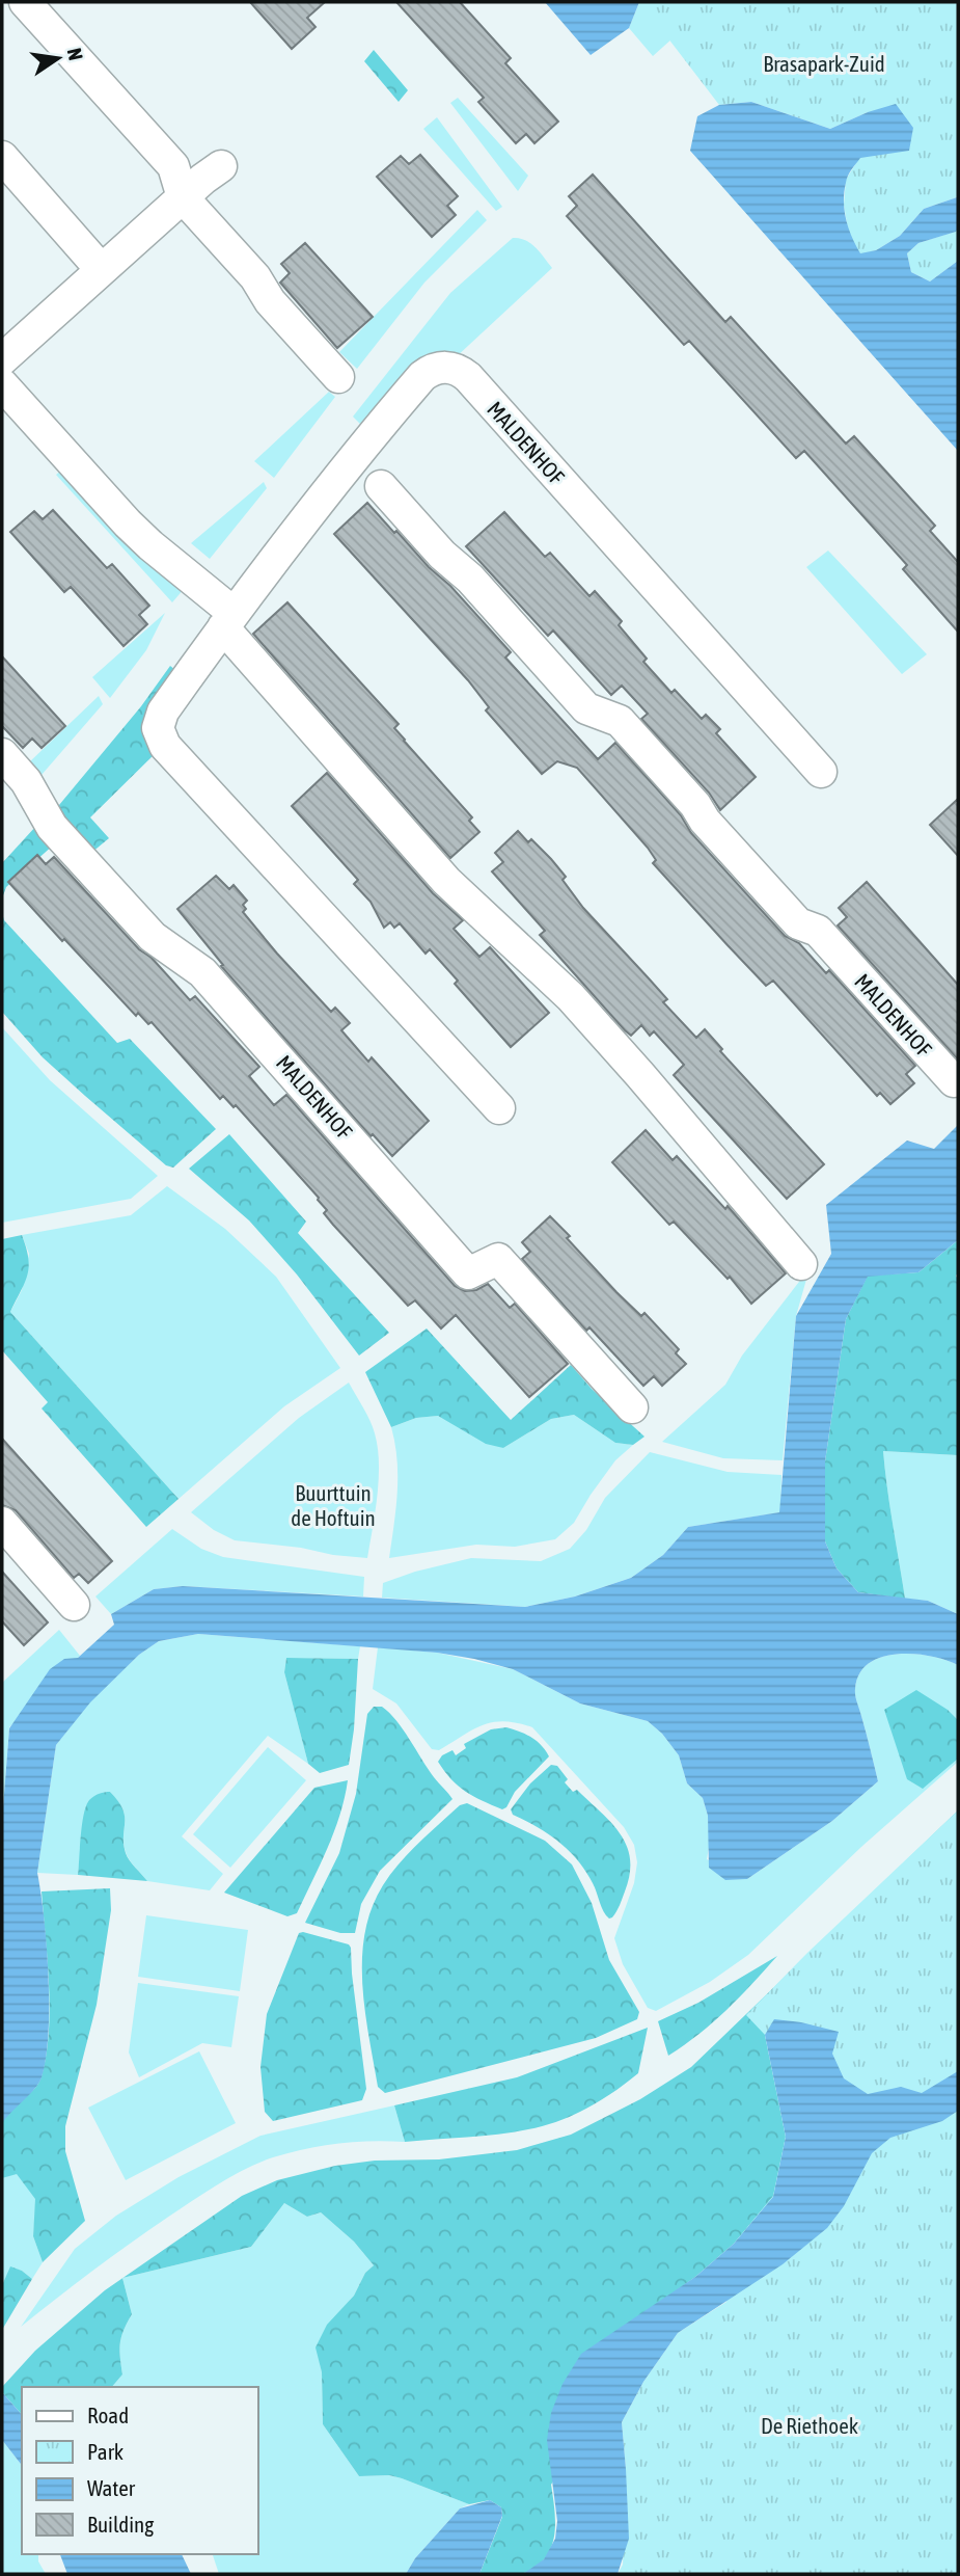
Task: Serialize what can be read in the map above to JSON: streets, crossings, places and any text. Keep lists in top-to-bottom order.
{
  "streets": {
    "street": ["MALDENHOF"]
  },
  "parks": ["Brasapark-Zuid", "Buurttuin de Hoftuin", "De Riethoek"],
  "legend": [
    "Road",
    "Park",
    "Water",
    "Building"
  ],
  "north": "right"
}
